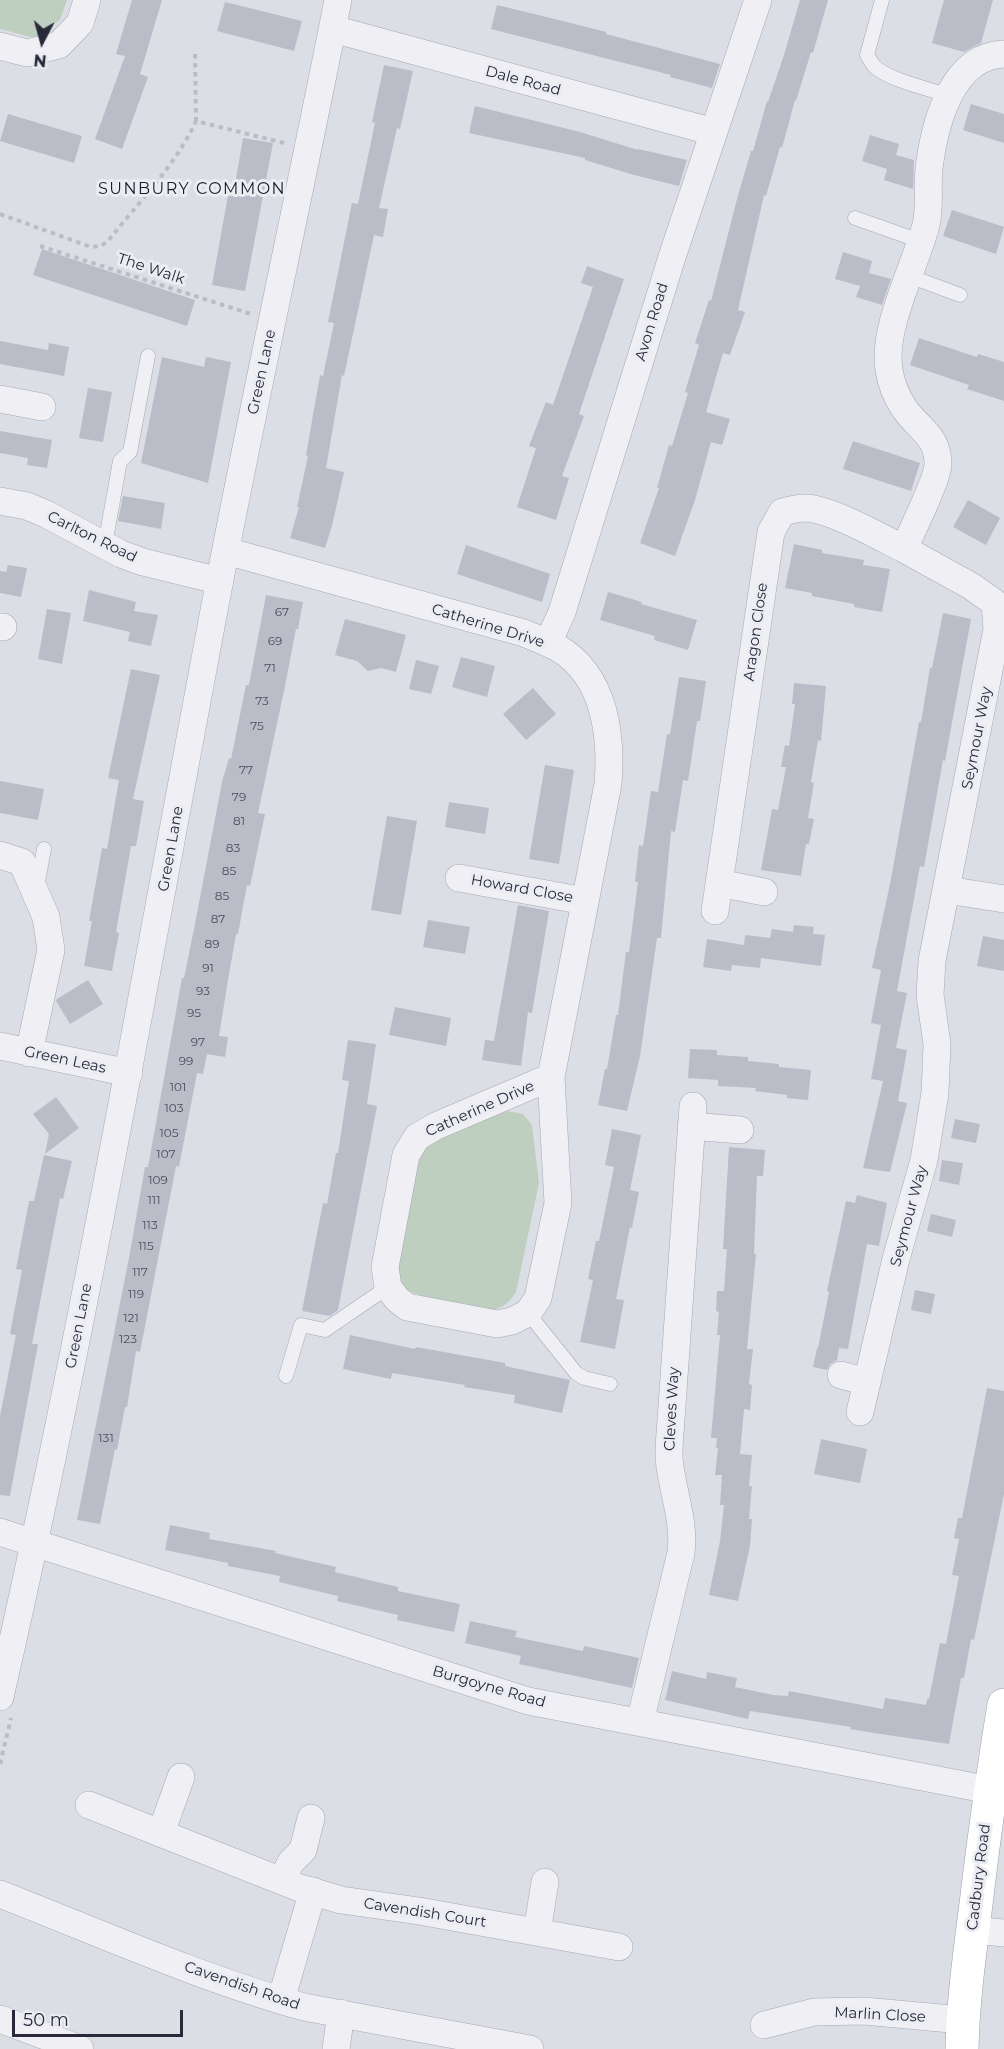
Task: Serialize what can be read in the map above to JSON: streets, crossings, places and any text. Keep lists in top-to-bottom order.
{
  "streets": {
    "main road": ["Cadbury Road"],
    "street": [
      "Dale Road",
      "Avon Road",
      "Green Lane",
      "Carlton Road",
      "Catherine Drive",
      "Aragon Close",
      "Seymour Way",
      "Howard Close",
      "Green Leas",
      "Cleves Way",
      "Burgoyne Road",
      "Cavendish Court",
      "Cavendish Road",
      "Marlin Close"
    ],
    "path": ["The Walk"]
  },
  "crossings": [
    ["Dale Road", "Avon Road"],
    ["Dale Road", "Green Lane"],
    ["Avon Road", "Catherine Drive"],
    ["Green Lane", "Carlton Road"],
    ["Green Lane", "Catherine Drive"],
    ["Green Lane", "Green Leas"],
    ["Green Lane", "Burgoyne Road"],
    ["Catherine Drive", "Howard Close"],
    ["Aragon Close", "Seymour Way"],
    ["Cleves Way", "Burgoyne Road"],
    ["Burgoyne Road", "Cadbury Road"],
    ["Cadbury Road", "Marlin Close"]
  ],
  "districts": ["SUNBURY COMMON"],
  "house_numbers": [
    "67",
    "69",
    "71",
    "73",
    "75",
    "77",
    "79",
    "81",
    "83",
    "85",
    "85",
    "87",
    "89",
    "91",
    "93",
    "95",
    "97",
    "99",
    "101",
    "103",
    "105",
    "107",
    "109",
    "111",
    "113",
    "115",
    "117",
    "119",
    "121",
    "123",
    "131"
  ],
  "scale_bar": "50 m",
  "north": "bottom"
}
